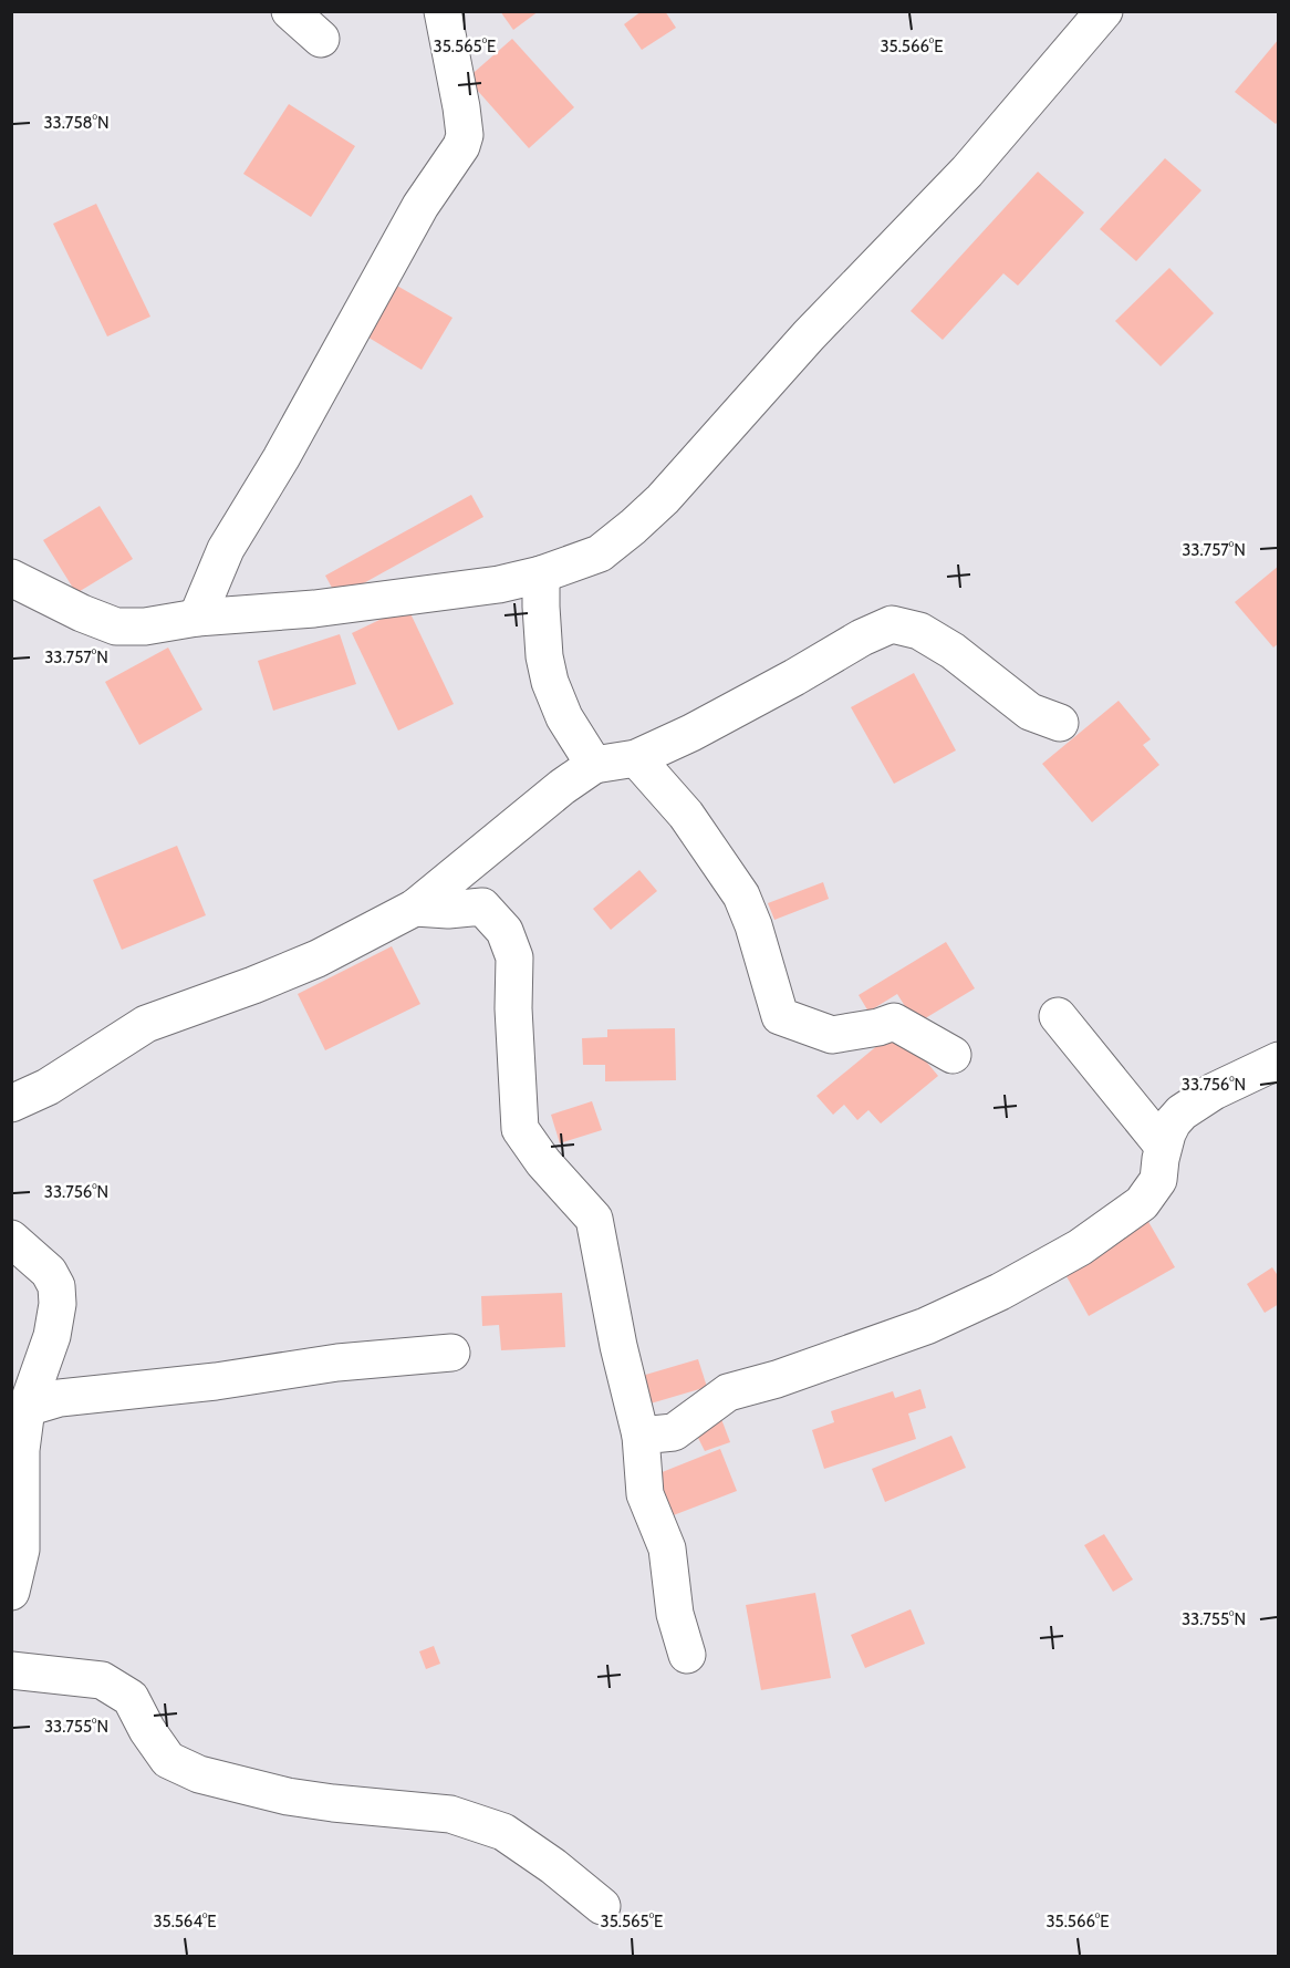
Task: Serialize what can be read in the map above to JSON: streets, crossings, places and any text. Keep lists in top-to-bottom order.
{
  "coordinates": [
    "35.565°E",
    "35.566°E",
    "33.758°N",
    "33.757°N",
    "33.756°N",
    "33.755°N",
    "35.564°E"
  ]
}
